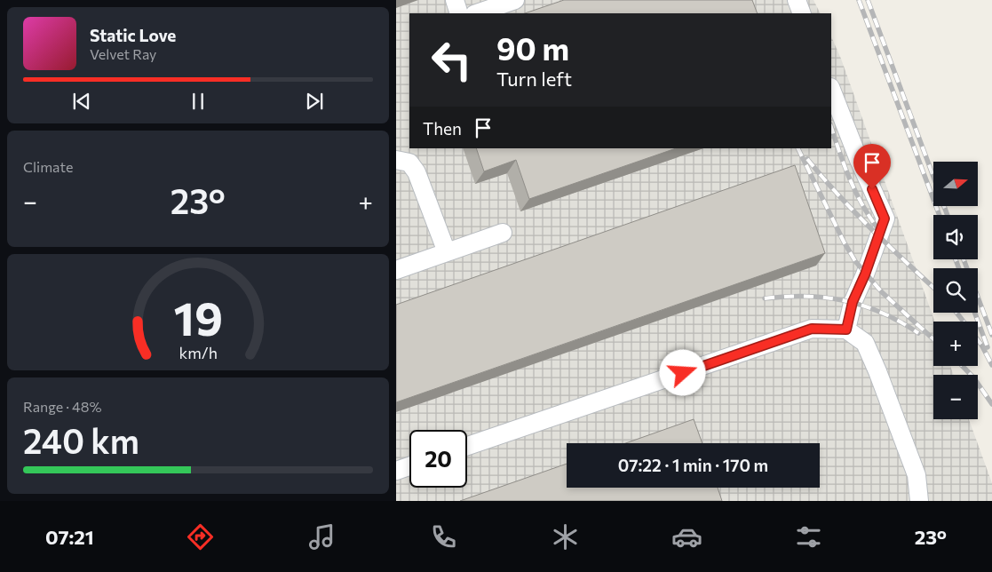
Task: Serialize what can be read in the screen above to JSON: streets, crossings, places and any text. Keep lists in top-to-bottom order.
{
  "north": "right",
  "page": {
    "turn": ["90 m", "Turn left"],
    "song": ["Static Love", "Velvet Ray"],
    "then": "Then",
    "tile": [
      "Climate",
      ["Range · 48%", "240 km"]
    ],
    "map_buttons": ["+", "−"],
    "heat": ["−", "23°", "+"],
    "limit": "20",
    "trip": "07:22 · 1 min · 170 m",
    "tabs": ["07:21", "23°"],
    "gauge": ["19", "km/h"]
  }
}
